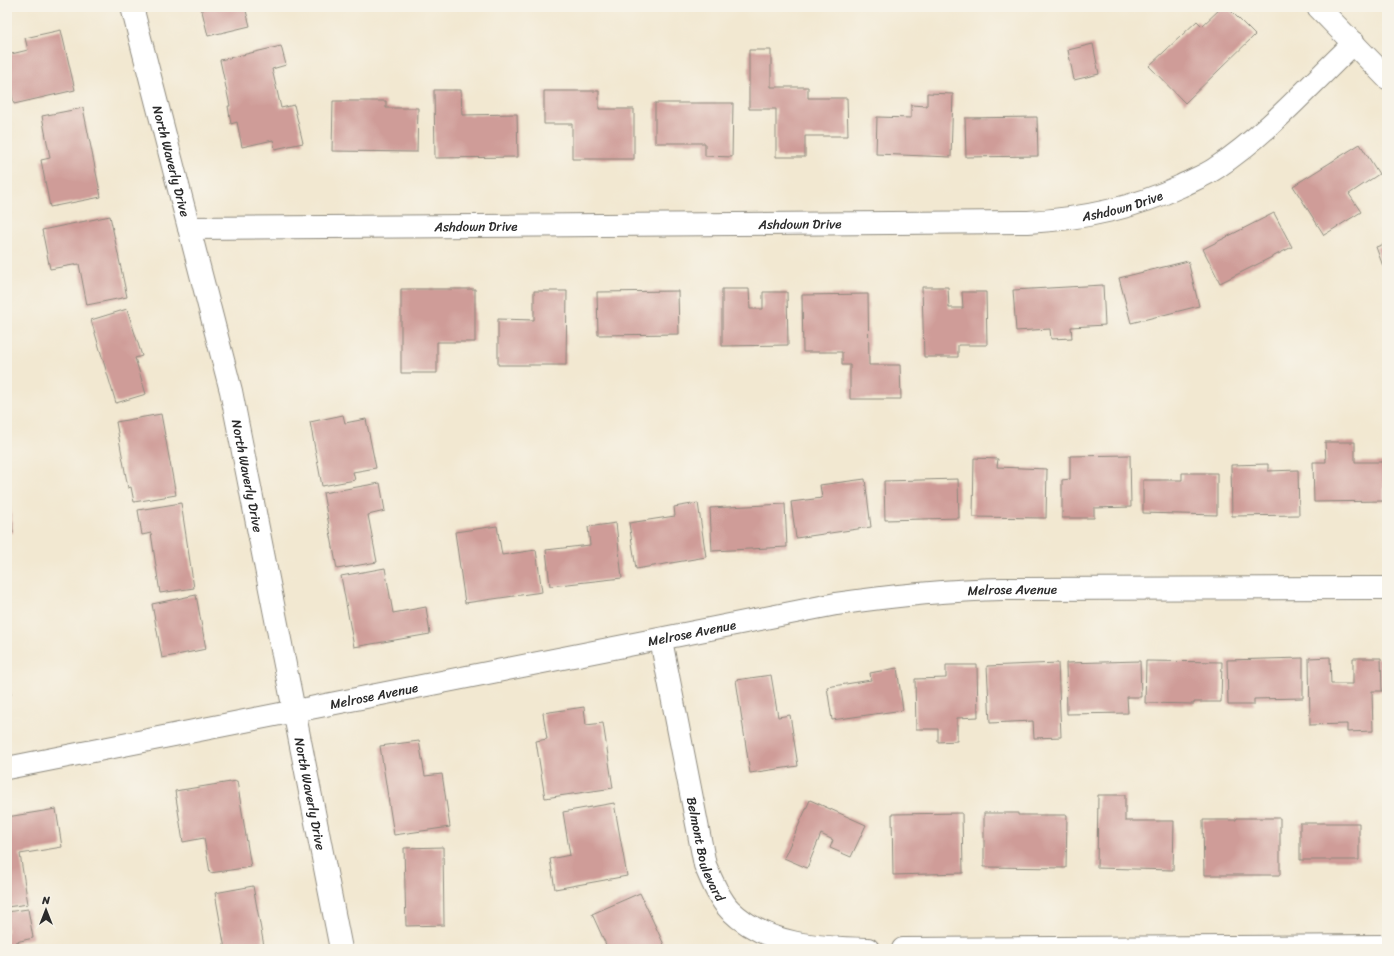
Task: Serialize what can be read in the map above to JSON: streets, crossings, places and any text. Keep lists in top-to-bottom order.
{
  "streets": {
    "street": [
      "North Waverly Drive",
      "Ashdown Drive",
      "Melrose Avenue",
      "Belmont Boulevard"
    ]
  },
  "crossings": [
    ["North Waverly Drive", "Ashdown Drive"],
    ["North Waverly Drive", "Melrose Avenue"],
    ["Melrose Avenue", "Belmont Boulevard"]
  ],
  "north": "top"
}
